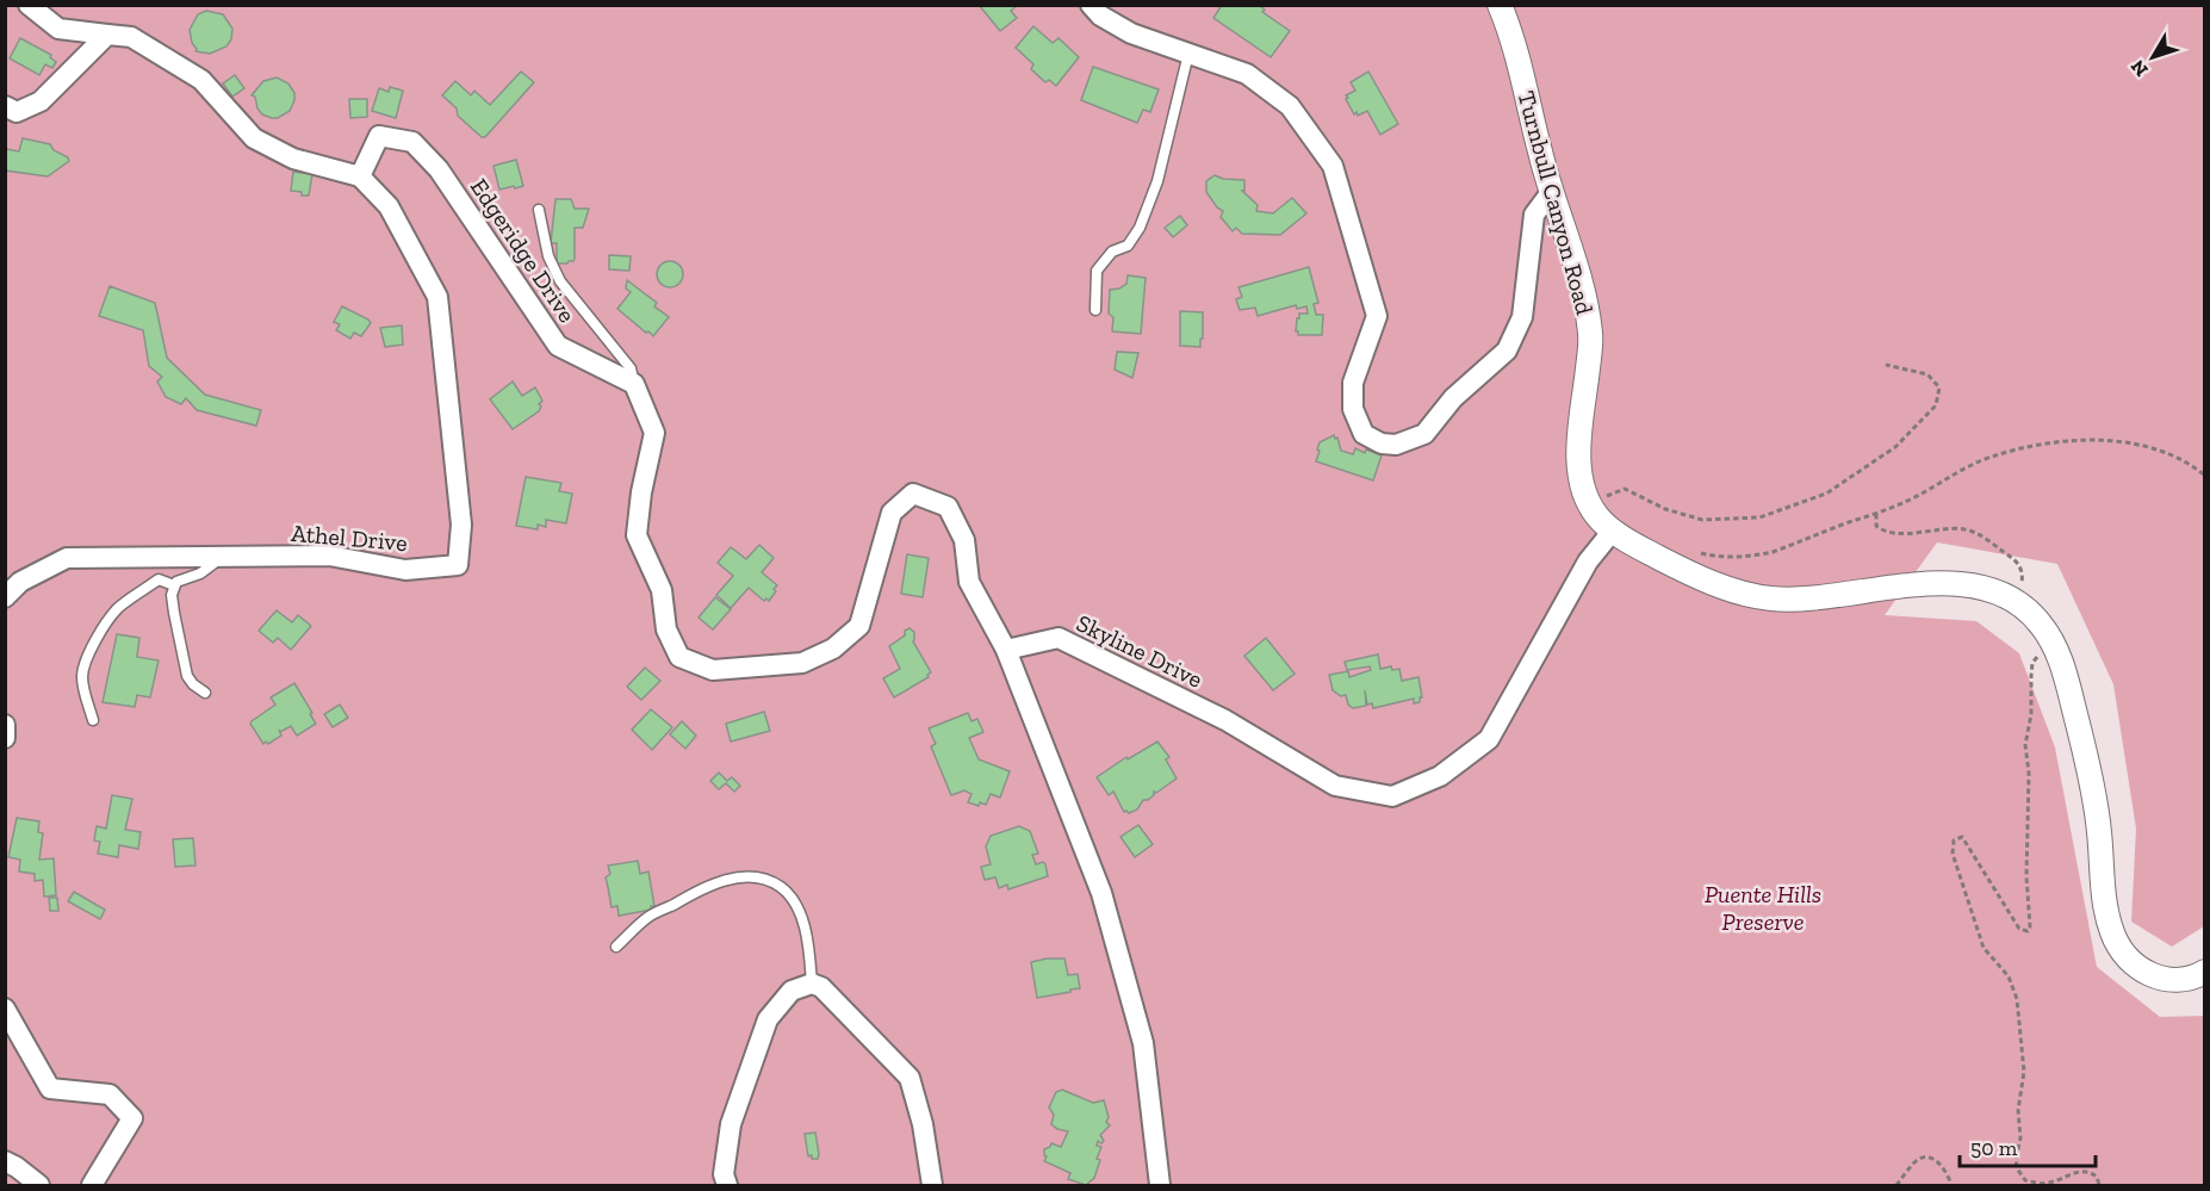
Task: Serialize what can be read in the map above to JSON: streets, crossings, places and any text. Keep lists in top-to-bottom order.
{
  "streets": {
    "street": [
      "Turnbull Canyon Road",
      "Edgeridge Drive",
      "Athel Drive",
      "Skyline Drive"
    ]
  },
  "crossings": [
    ["Turnbull Canyon Road", "Skyline Drive"],
    ["Edgeridge Drive", "Athel Drive"]
  ],
  "parks": ["Puente Hills Preserve"],
  "scale_bar": "50 m",
  "north": "bottom left"
}
